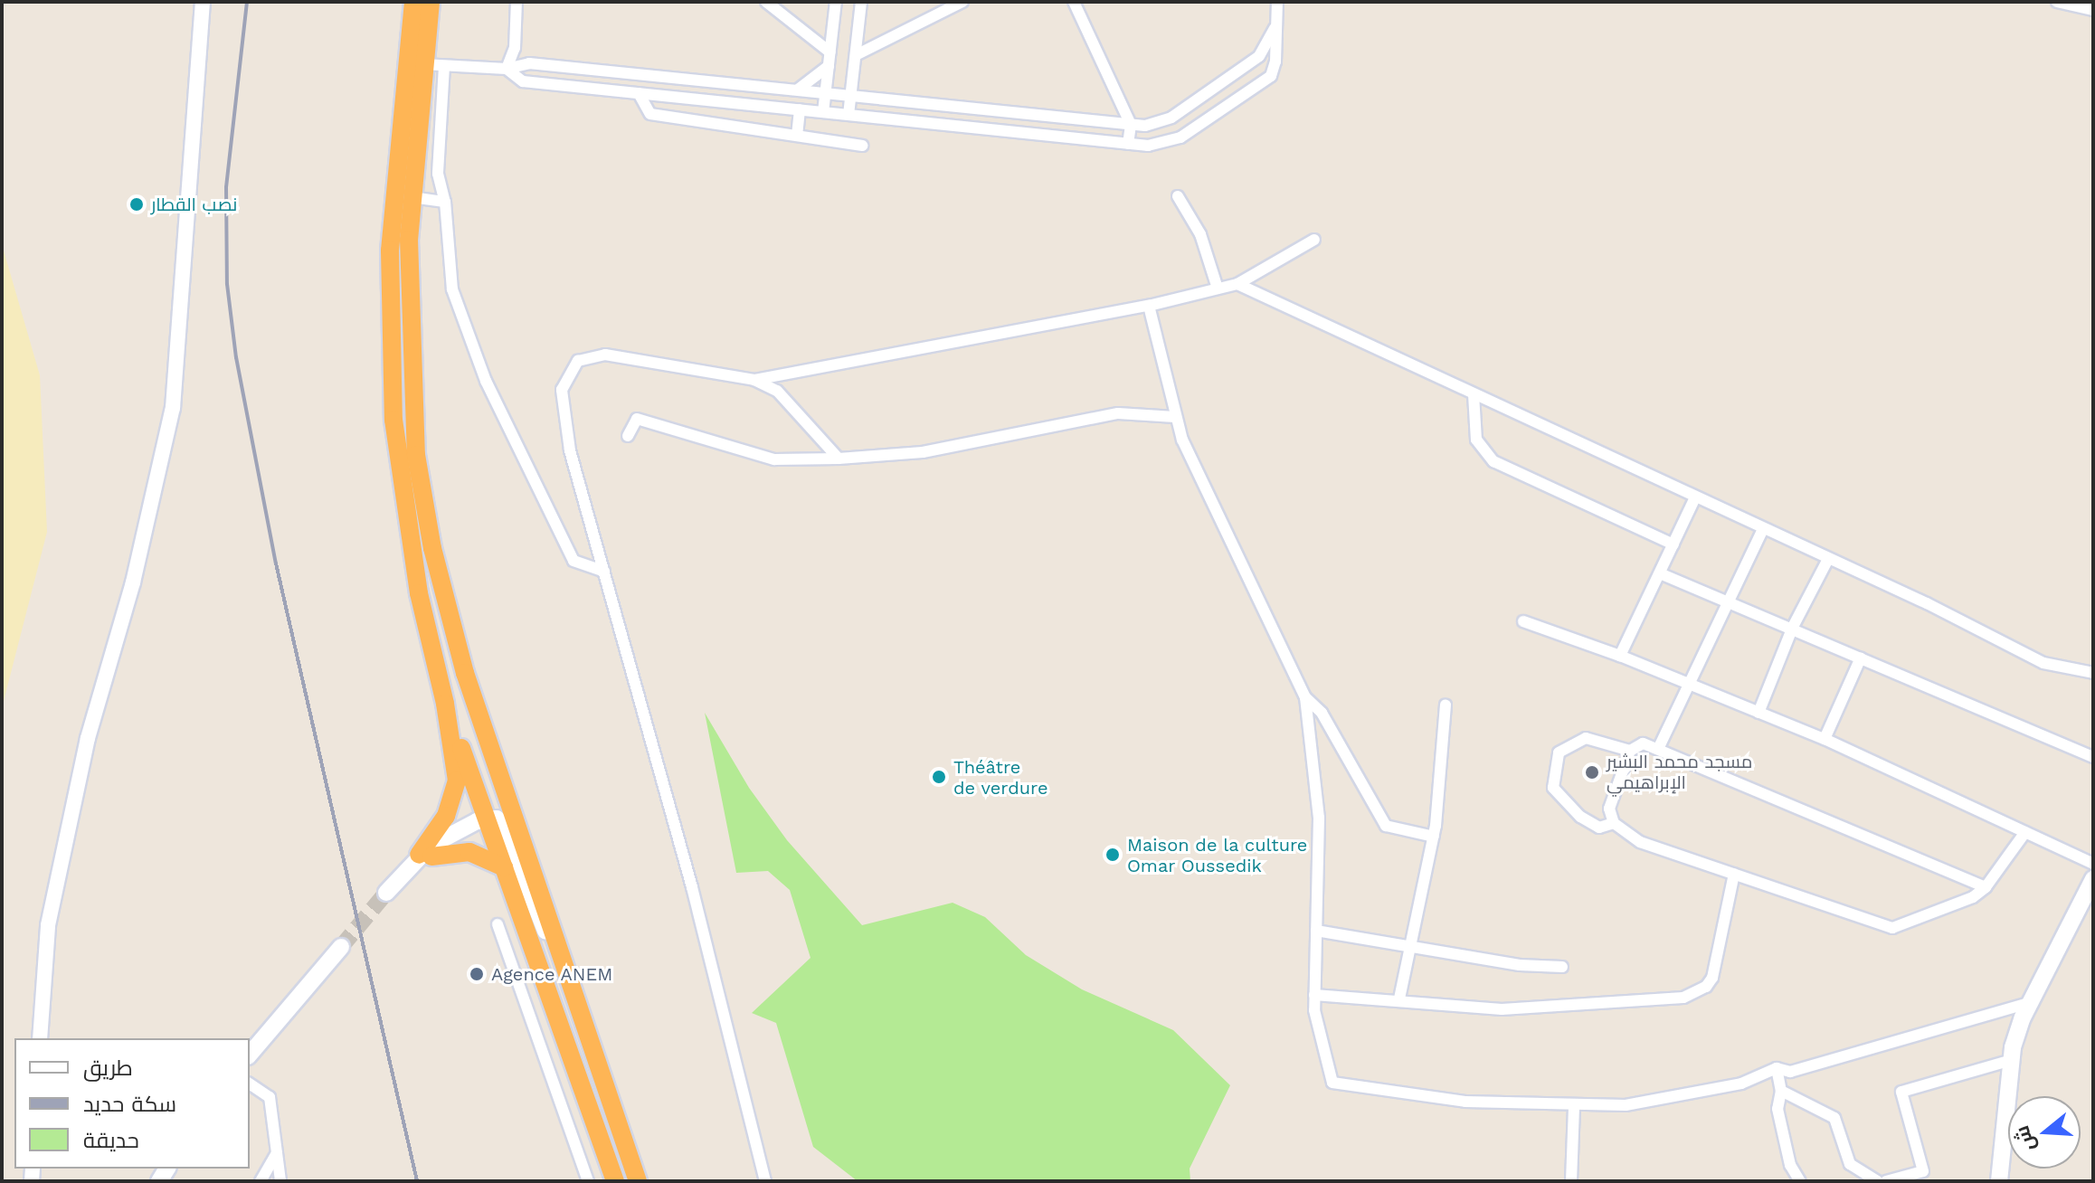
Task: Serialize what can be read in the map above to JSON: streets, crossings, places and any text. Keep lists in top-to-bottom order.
{
  "places": [
    "نصب القطار",
    "مسجد محمد البشير الإبراهيمي",
    "Théâtre de verdure",
    "Maison de la culture Omar Oussedik",
    "Agence ANEM"
  ],
  "legend": ["طريق", "سكة حديد", "حديقة"],
  "north": "left"
}
